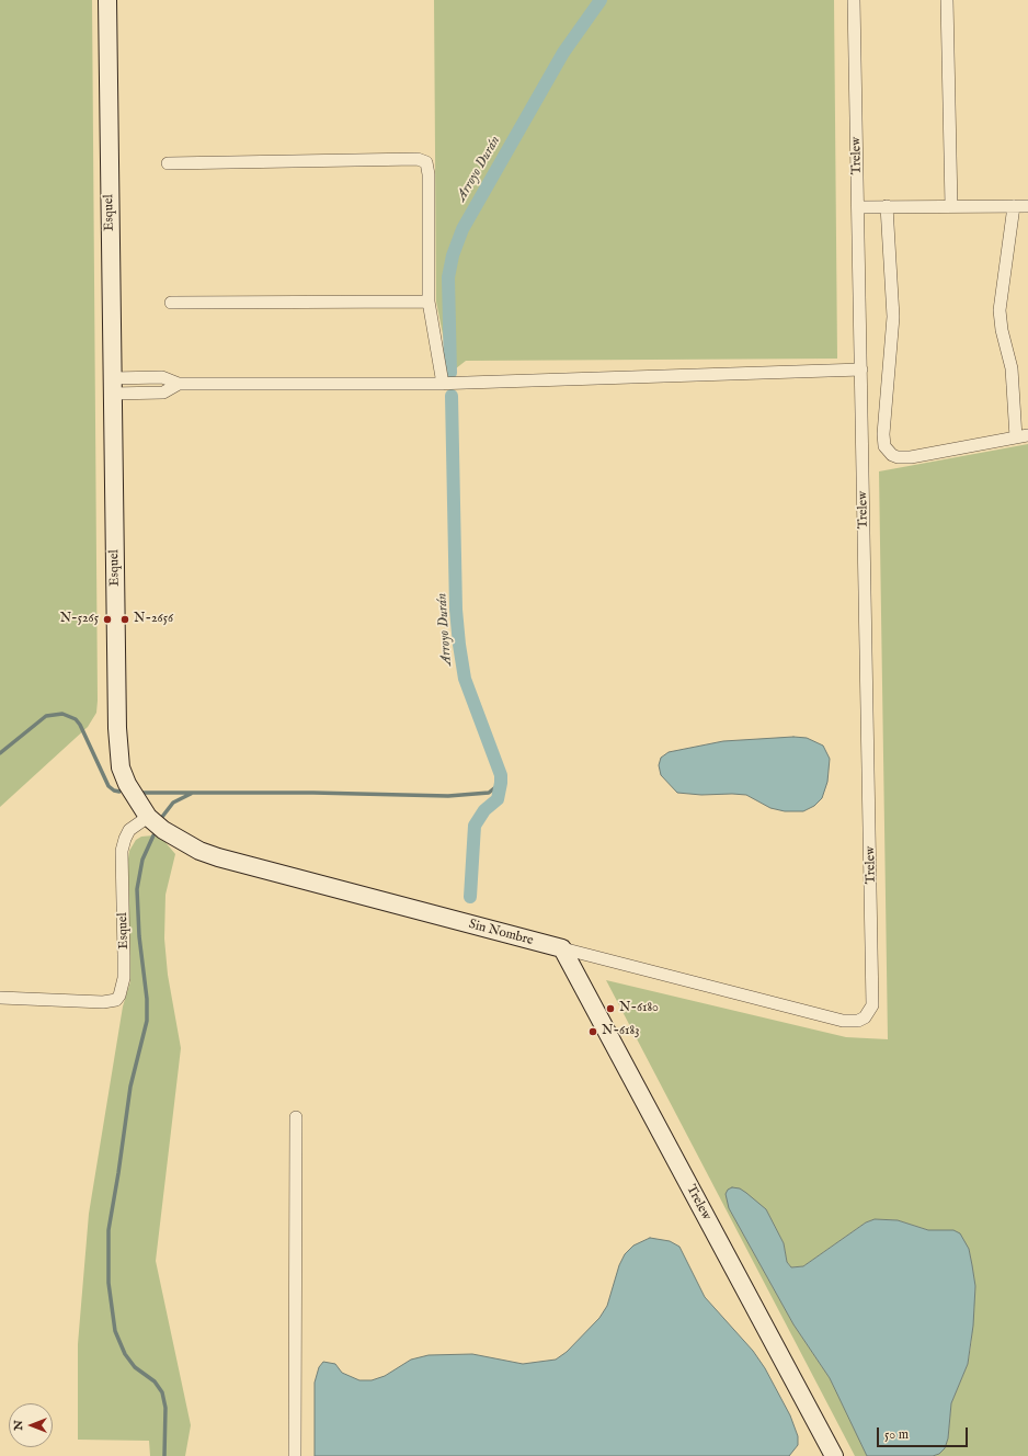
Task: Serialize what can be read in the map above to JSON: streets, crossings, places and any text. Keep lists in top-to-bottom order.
{
  "streets": {
    "main road": ["Trelew", "Esquel", "Sin Nombre"]
  },
  "crossings": [
    ["Trelew", "Sin Nombre"],
    ["Esquel", "Sin Nombre"]
  ],
  "water": ["Arroyo Durán"],
  "places": [
    "N-5265",
    "N-2656",
    "N-6180",
    "N-6183"
  ],
  "scale_bar": "50 m",
  "north": "left"
}
